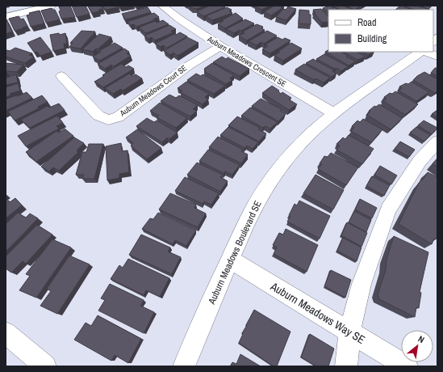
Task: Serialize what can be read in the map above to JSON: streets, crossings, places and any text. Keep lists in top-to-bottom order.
{
  "streets": {
    "street": [
      "Auburn Meadows Crescent SE",
      "Auburn Meadows Court SE",
      "Auburn Meadows Boulevard SE",
      "Auburn Meadows Way SE"
    ]
  },
  "crossings": [
    ["Auburn Meadows Crescent SE", "Auburn Meadows Court SE"],
    ["Auburn Meadows Crescent SE", "Auburn Meadows Boulevard SE"],
    ["Auburn Meadows Boulevard SE", "Auburn Meadows Way SE"]
  ],
  "legend": ["Road", "Building"],
  "north": "top right"
}
